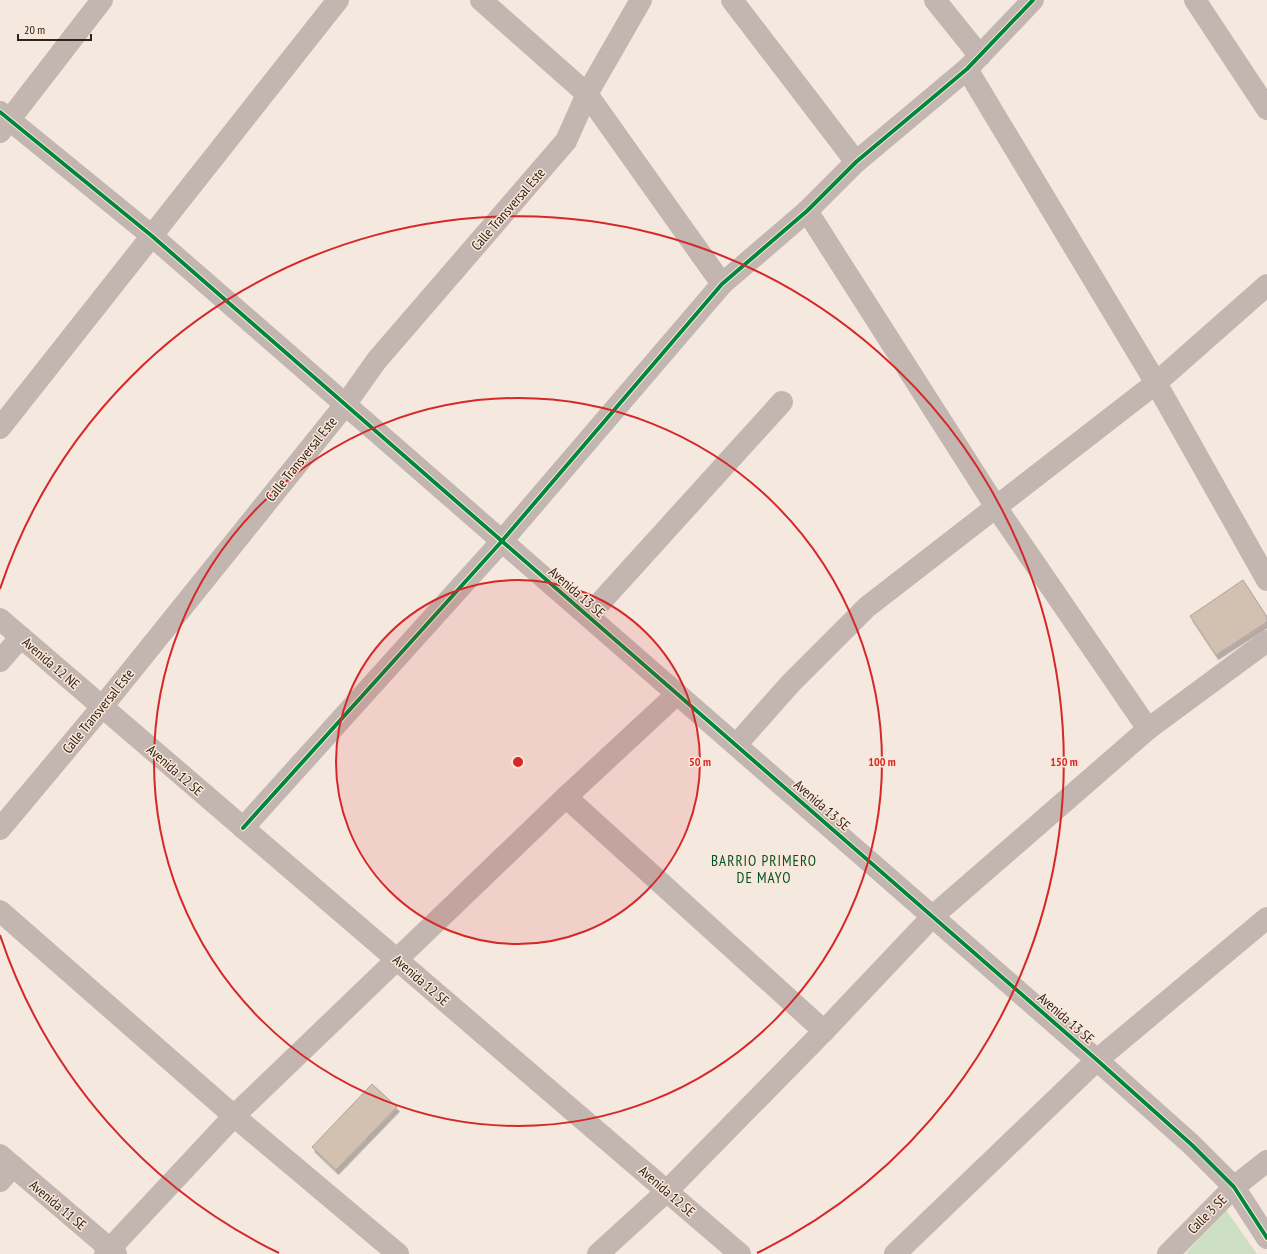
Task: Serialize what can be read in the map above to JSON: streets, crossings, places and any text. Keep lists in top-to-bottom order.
{
  "streets": {
    "street": [
      "Calle Transversal Este",
      "Avenida 13 SE",
      "Avenida 12 NE",
      "Avenida 12 SE",
      "Avenida 11 SE",
      "Calle 3 SE"
    ]
  },
  "crossings": [
    ["Calle Transversal Este", "Avenida 13 SE"],
    ["Calle Transversal Este", "Avenida 12 NE"],
    ["Calle Transversal Este", "Avenida 12 SE"],
    ["Avenida 13 SE", "Calle 3 SE"],
    ["Avenida 12 NE", "Avenida 12 SE"]
  ],
  "districts": ["BARRIO PRIMERO DE MAYO"],
  "scale_bar": "20 m",
  "rings": ["50 m", "100 m", "150 m"]
}
